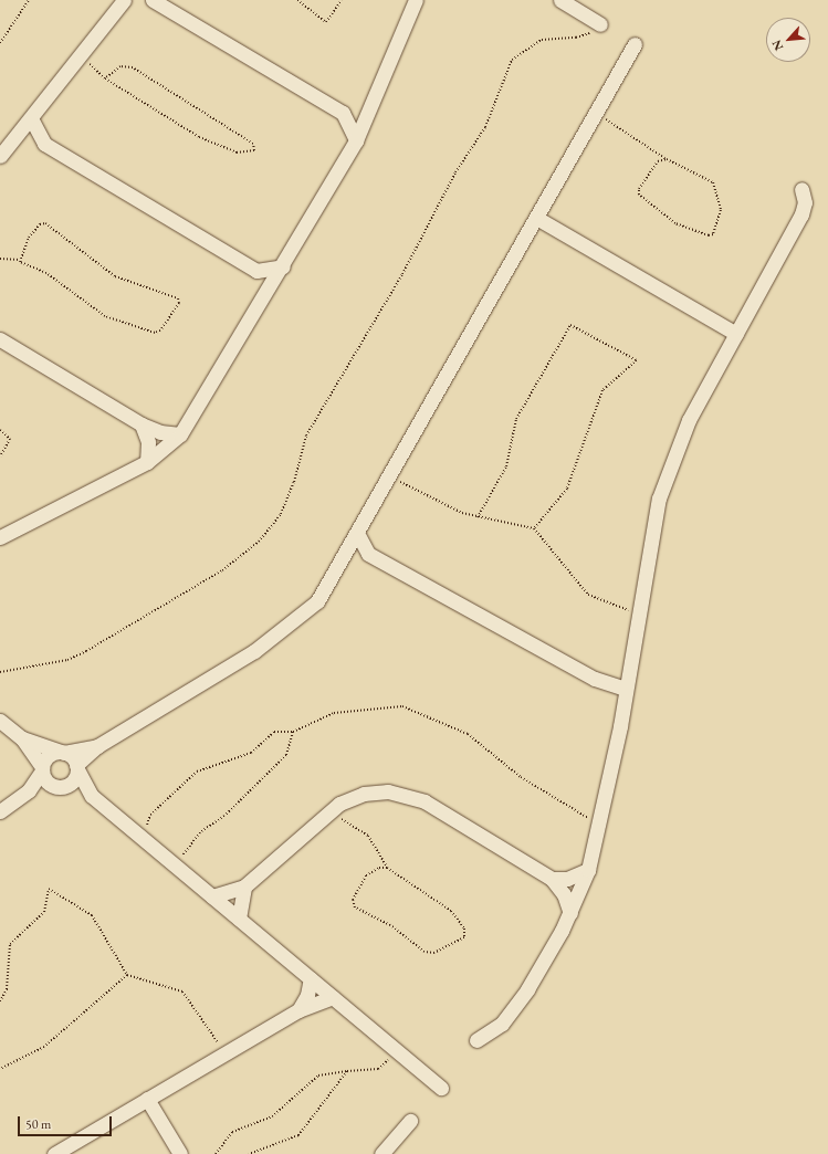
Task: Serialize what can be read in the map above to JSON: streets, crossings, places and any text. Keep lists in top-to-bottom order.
{
  "scale_bar": "50 m",
  "north": "bottom left"
}
